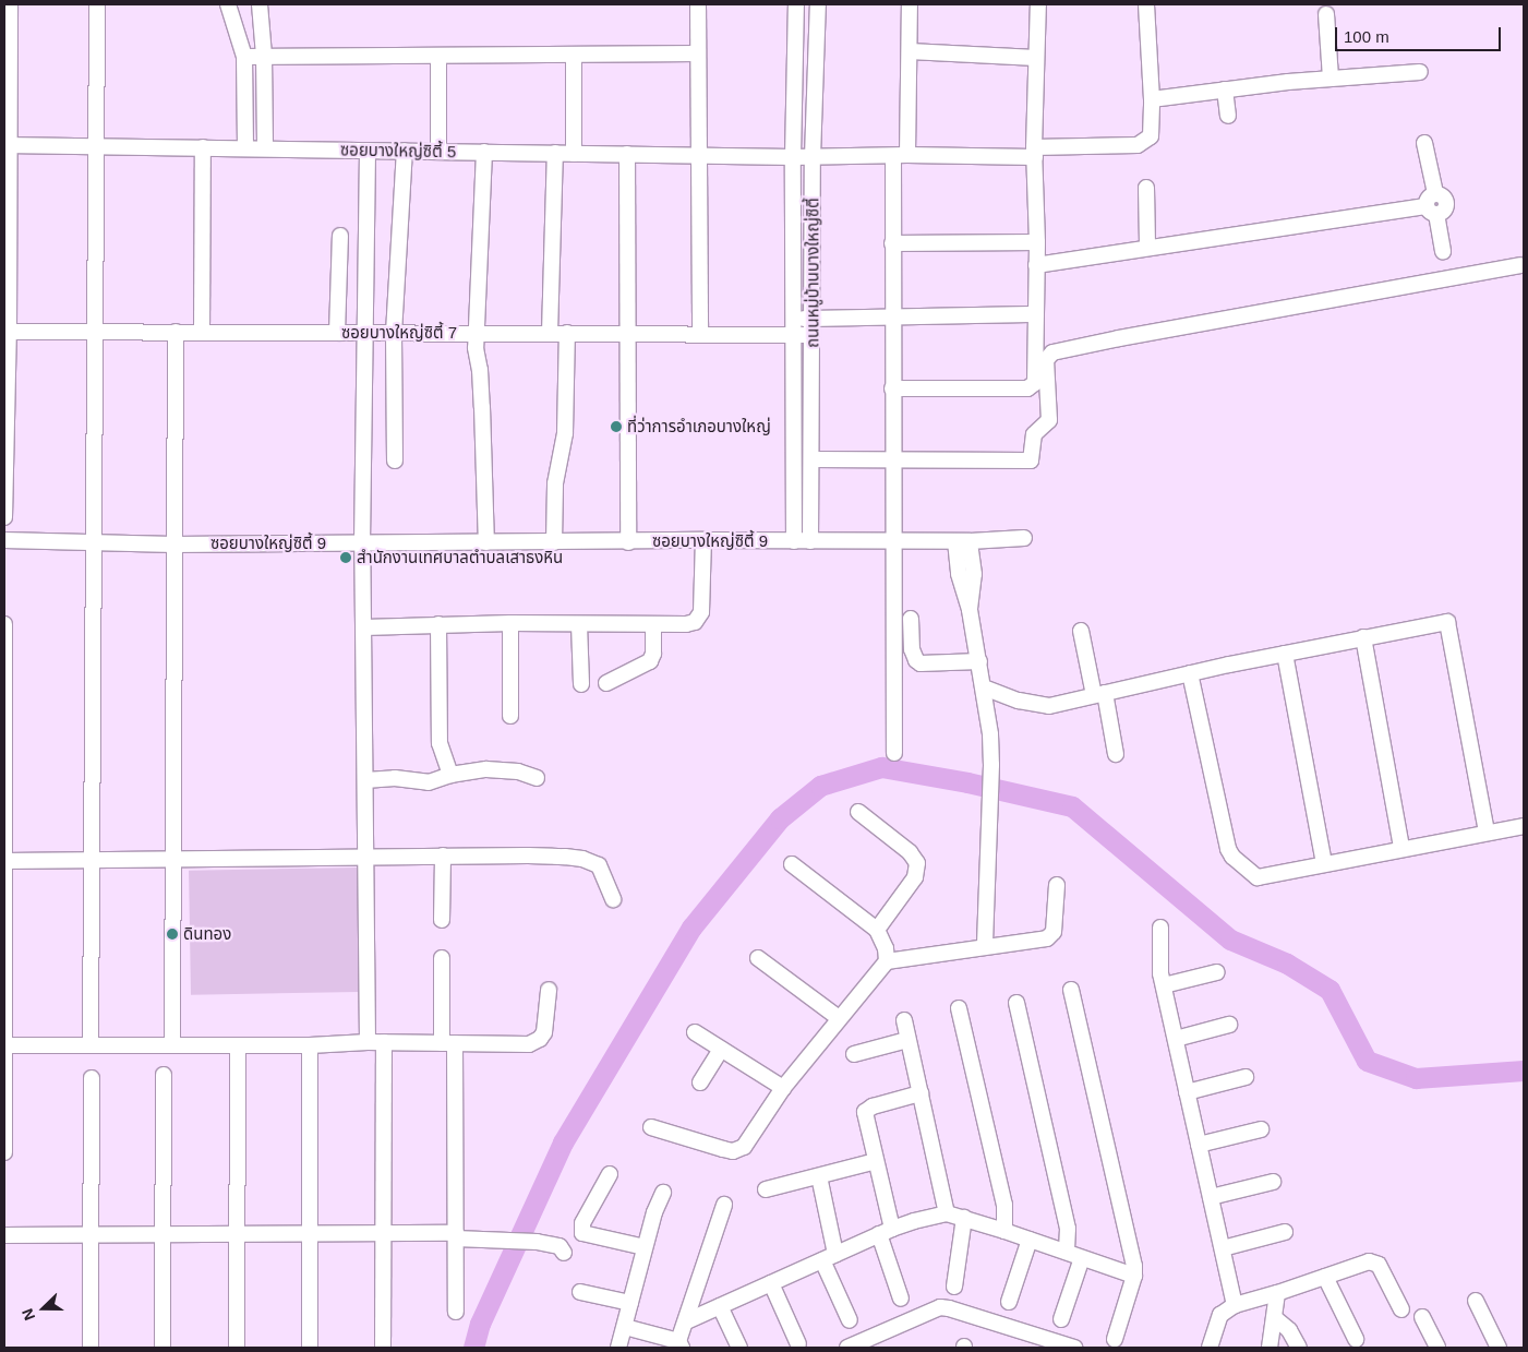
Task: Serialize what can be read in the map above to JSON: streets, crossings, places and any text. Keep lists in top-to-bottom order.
{
  "streets": {
    "street": [
      "ซอยบางใหญ่ซิตี้ 5",
      "ถนนหมู่บ้านบางใหญ่ซิตี้",
      "ซอยบางใหญ่ซิตี้ 7",
      "ซอยบางใหญ่ซิตี้ 9"
    ]
  },
  "crossings": [
    ["ซอยบางใหญ่ซิตี้ 5", "ถนนหมู่บ้านบางใหญ่ซิตี้"],
    ["ถนนหมู่บ้านบางใหญ่ซิตี้", "ซอยบางใหญ่ซิตี้ 7"],
    ["ถนนหมู่บ้านบางใหญ่ซิตี้", "ซอยบางใหญ่ซิตี้ 9"]
  ],
  "places": ["ที่ว่าการอำเภอบางใหญ่", "สำนักงานเทศบาลตำบลเสาธงหิน", "ดินทอง"],
  "scale_bar": "100 m",
  "north": "left"
}
